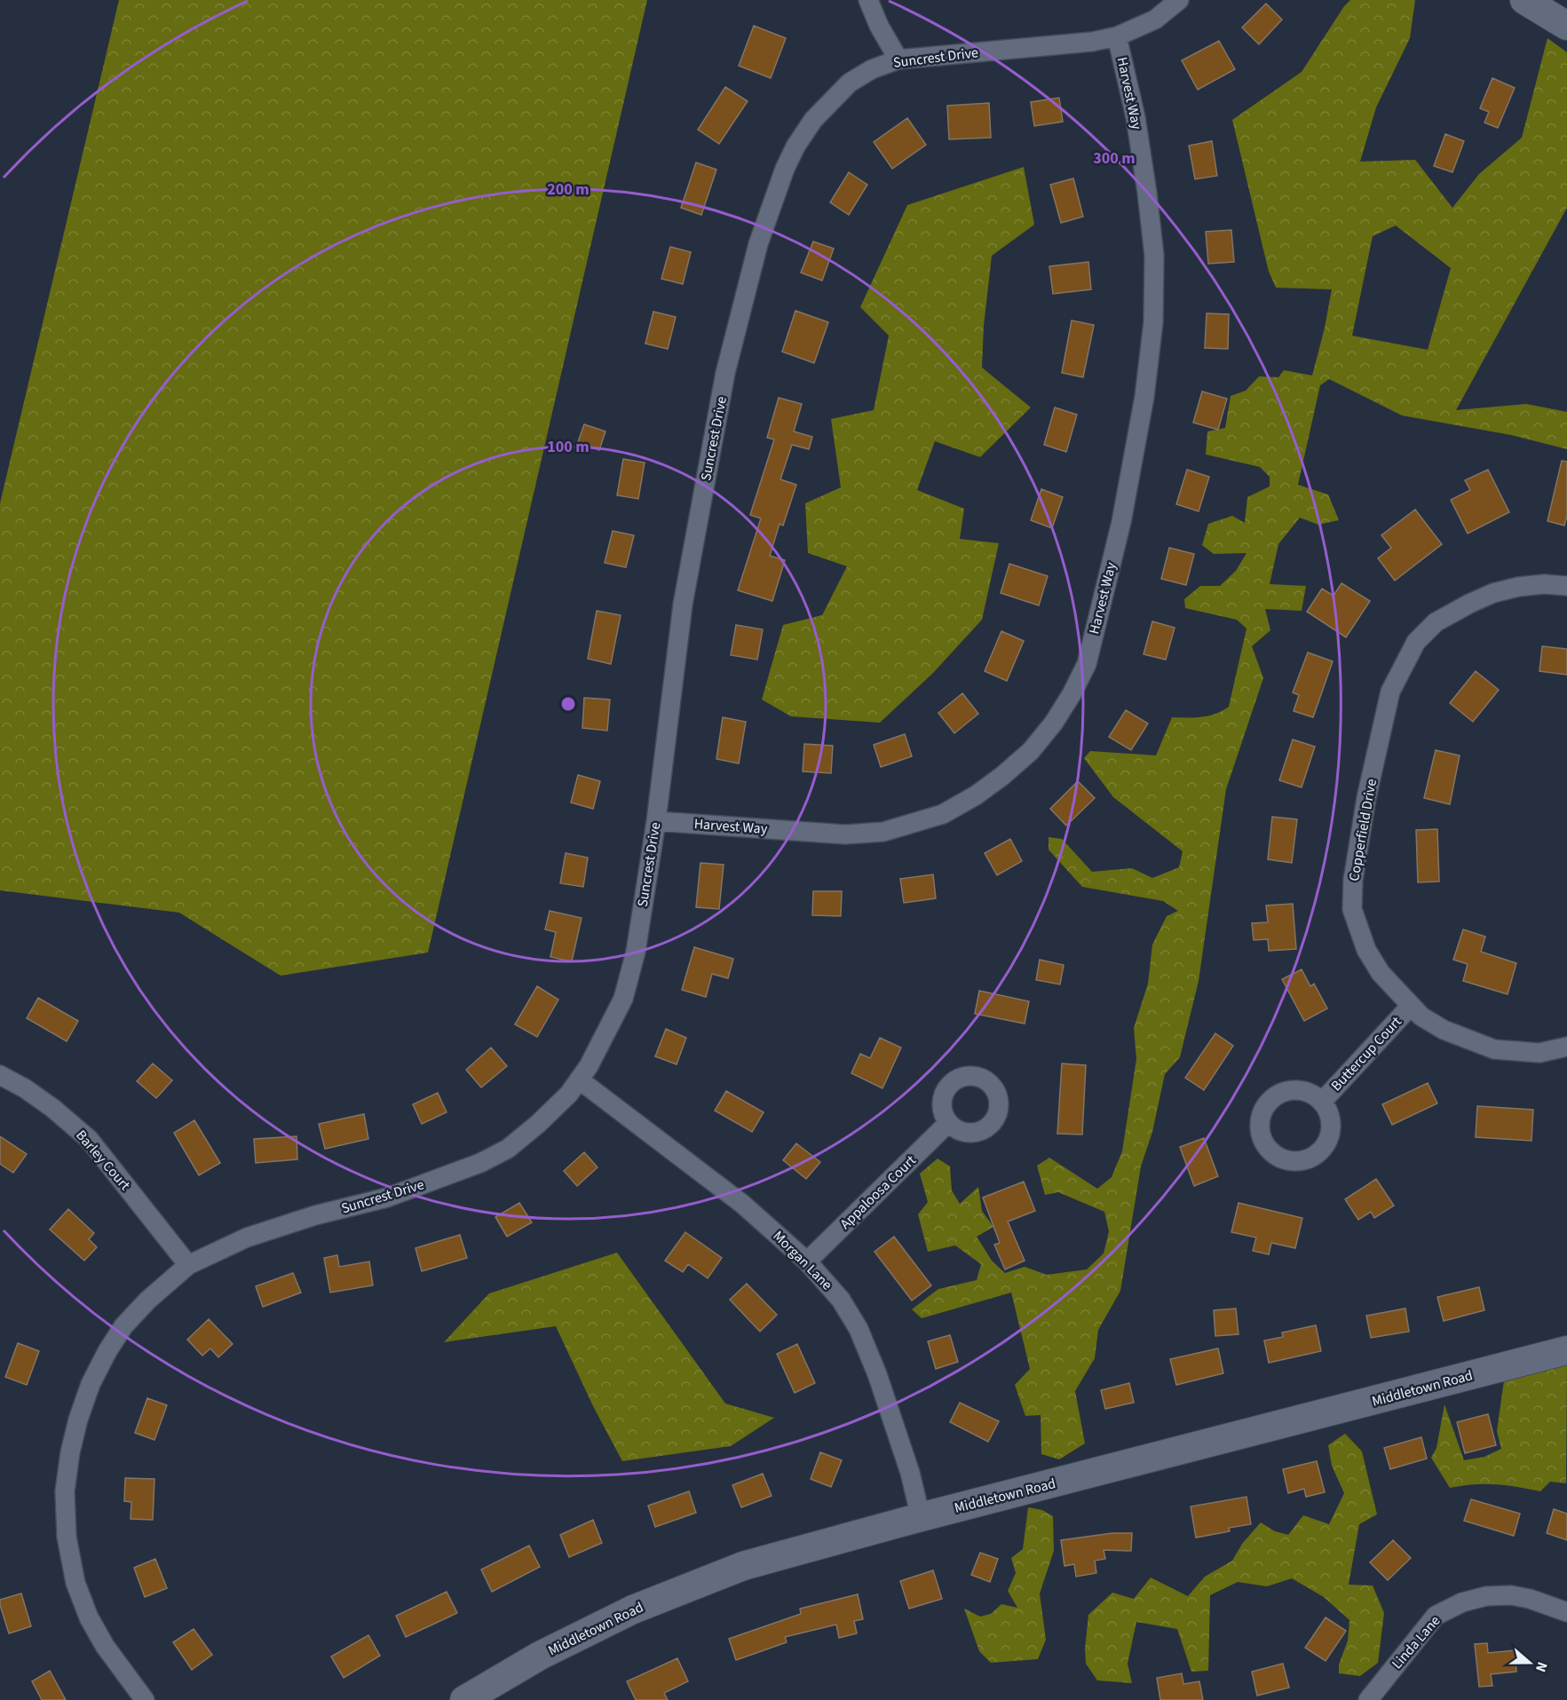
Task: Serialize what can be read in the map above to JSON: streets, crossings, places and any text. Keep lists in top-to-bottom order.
{
  "streets": {
    "street": [
      "Suncrest Drive",
      "Harvest Way",
      "Copperfield Drive",
      "Buttercup Court",
      "Barley Court",
      "Appaloosa Court",
      "Morgan Lane",
      "Middletown Road",
      "Linda Lane"
    ]
  },
  "crossings": [
    ["Suncrest Drive", "Harvest Way"],
    ["Suncrest Drive", "Barley Court"],
    ["Suncrest Drive", "Morgan Lane"],
    ["Copperfield Drive", "Buttercup Court"],
    ["Appaloosa Court", "Morgan Lane"],
    ["Morgan Lane", "Middletown Road"]
  ],
  "north": "right",
  "rings": ["300 m", "200 m", "100 m"]
}
